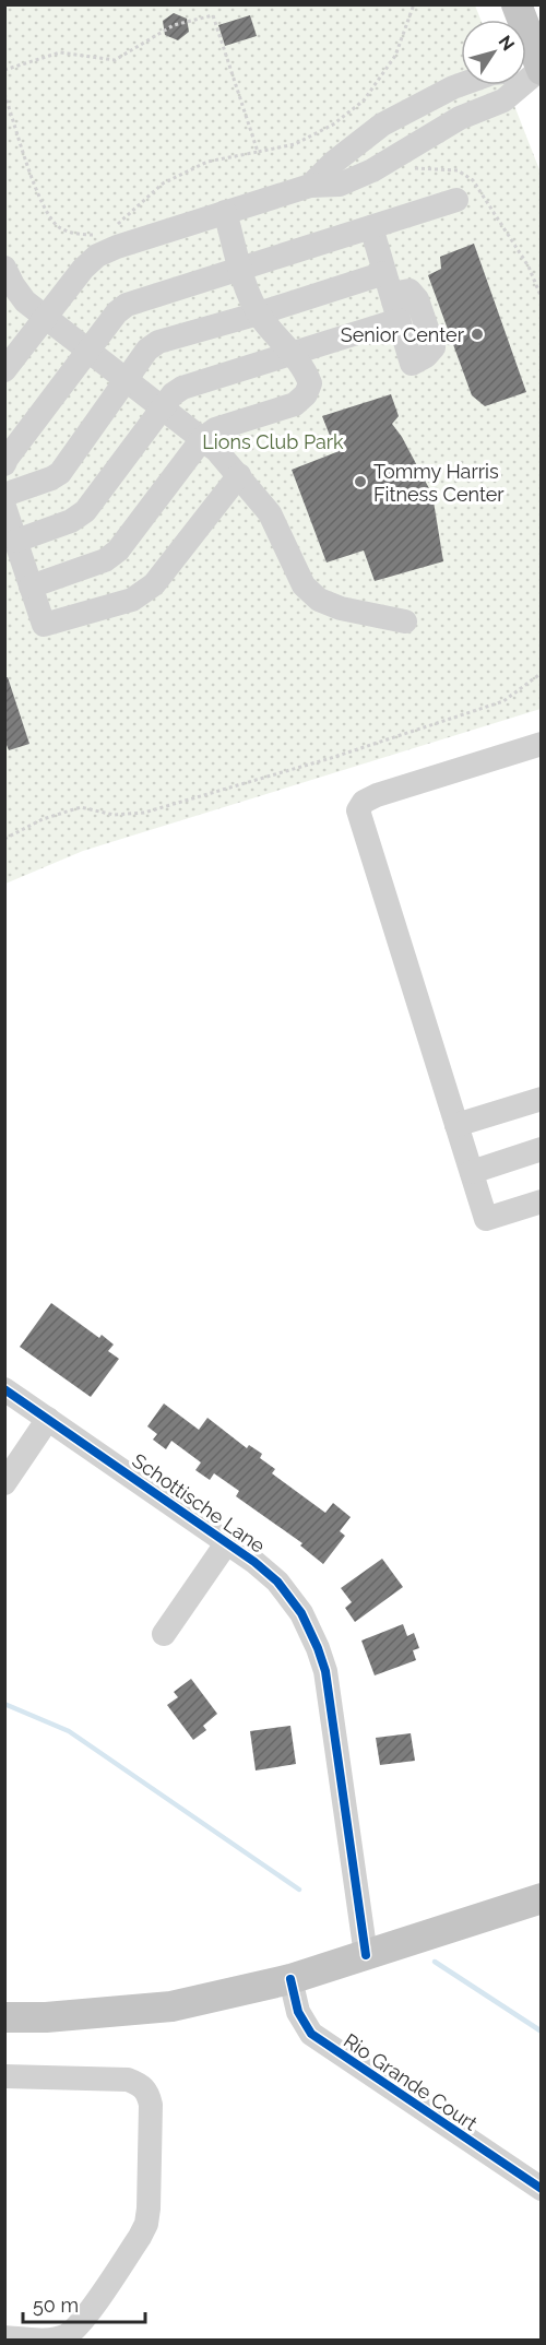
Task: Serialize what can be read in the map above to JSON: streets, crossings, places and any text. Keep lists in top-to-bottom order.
{
  "streets": {
    "street": ["Schottische Lane", "Rio Grande Court"]
  },
  "parks": ["Lions Club Park"],
  "places": ["Senior Center", "Tommy Harris Fitness Center"],
  "scale_bar": "50 m",
  "north": "top right"
}
